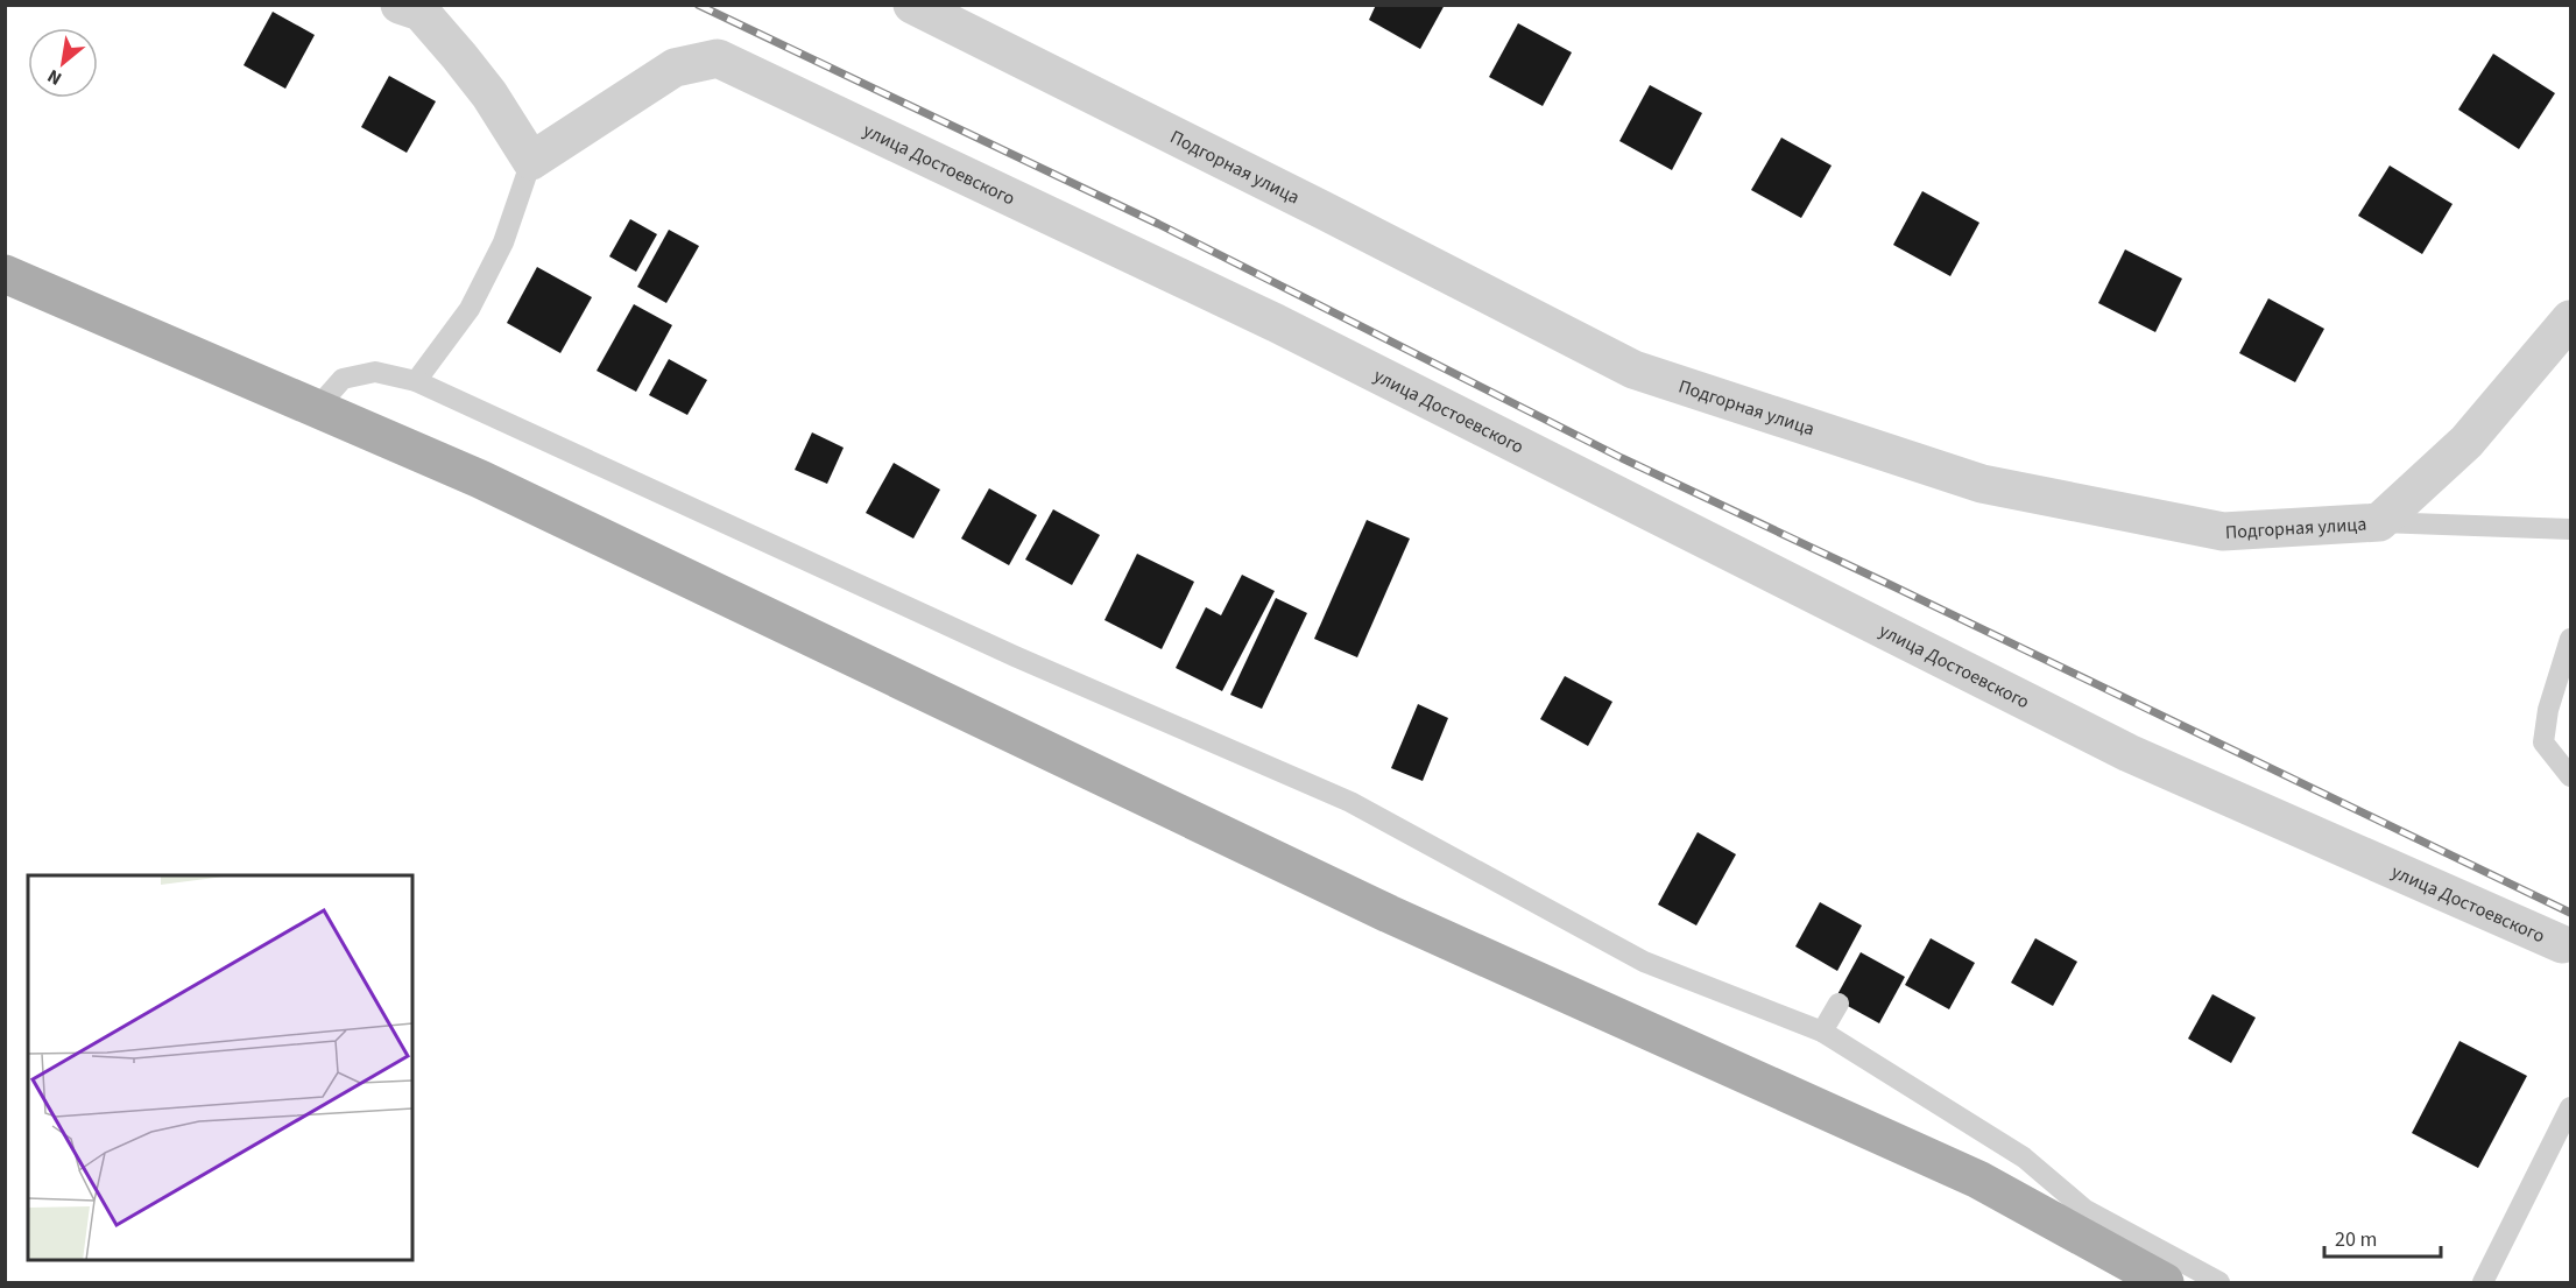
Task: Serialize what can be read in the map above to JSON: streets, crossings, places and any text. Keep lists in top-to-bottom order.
{
  "streets": {
    "street": ["улица Достоевского", "Подгорная улица"]
  },
  "scale_bar": "20 m",
  "north": "bottom left"
}
